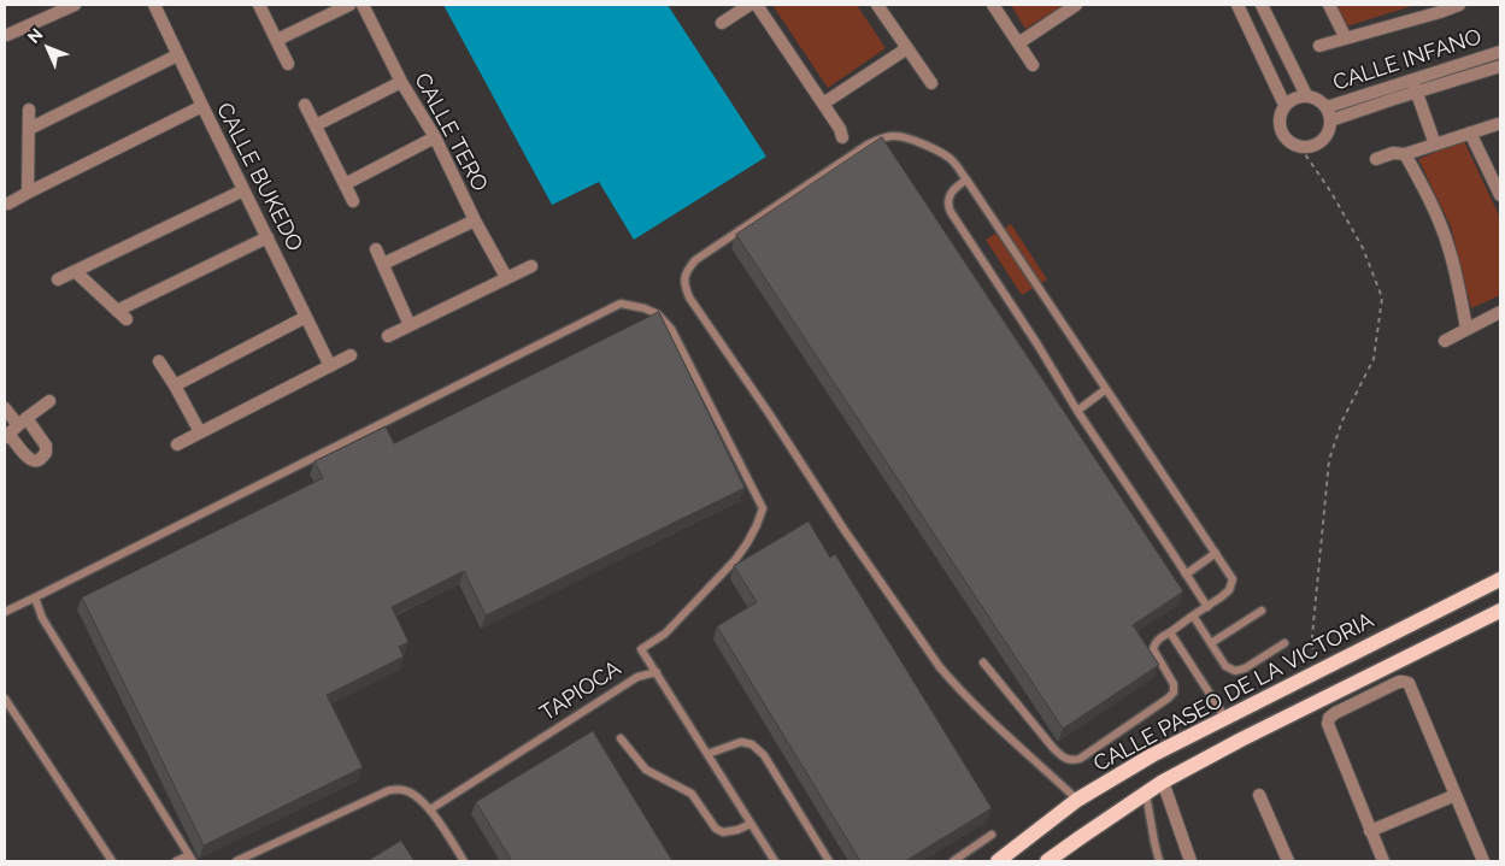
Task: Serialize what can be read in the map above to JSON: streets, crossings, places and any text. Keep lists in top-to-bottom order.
{
  "streets": {
    "main road": ["CALLE PASEO DE LA VICTORIA"],
    "street": ["CALLE INFANO", "CALLE TERO", "CALLE BUKEDO"],
    "lane": ["TAPIOCA"]
  },
  "north": "top left"
}
